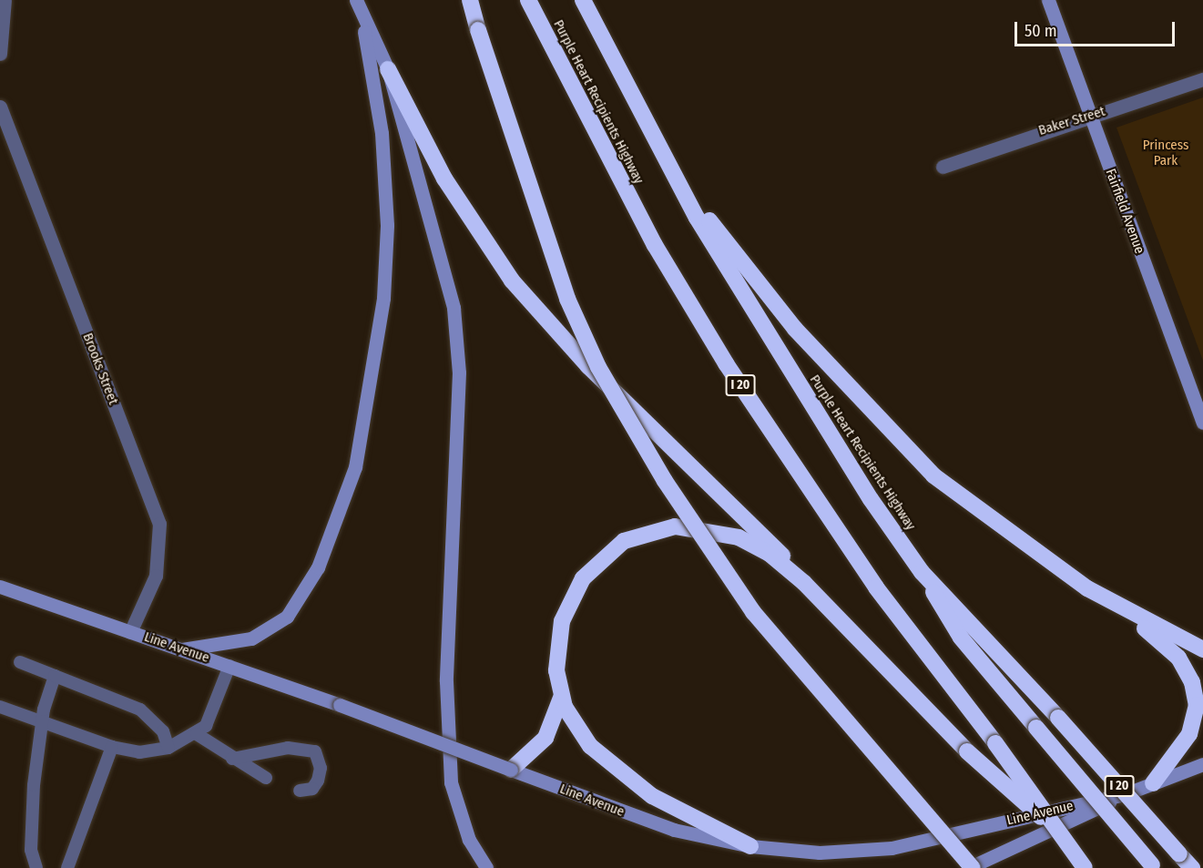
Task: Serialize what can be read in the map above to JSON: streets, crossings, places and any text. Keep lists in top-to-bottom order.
{
  "streets": {
    "highway": ["Purple Heart Recipients Highway", "I 20"],
    "main road": ["Fairfield Avenue", "Line Avenue"],
    "street": ["Baker Street", "Brooks Street"]
  },
  "crossings": [
    ["Baker Street", "Fairfield Avenue"],
    ["Brooks Street", "Line Avenue"]
  ],
  "parks": ["Princess Park"],
  "scale_bar": "50 m"
}
